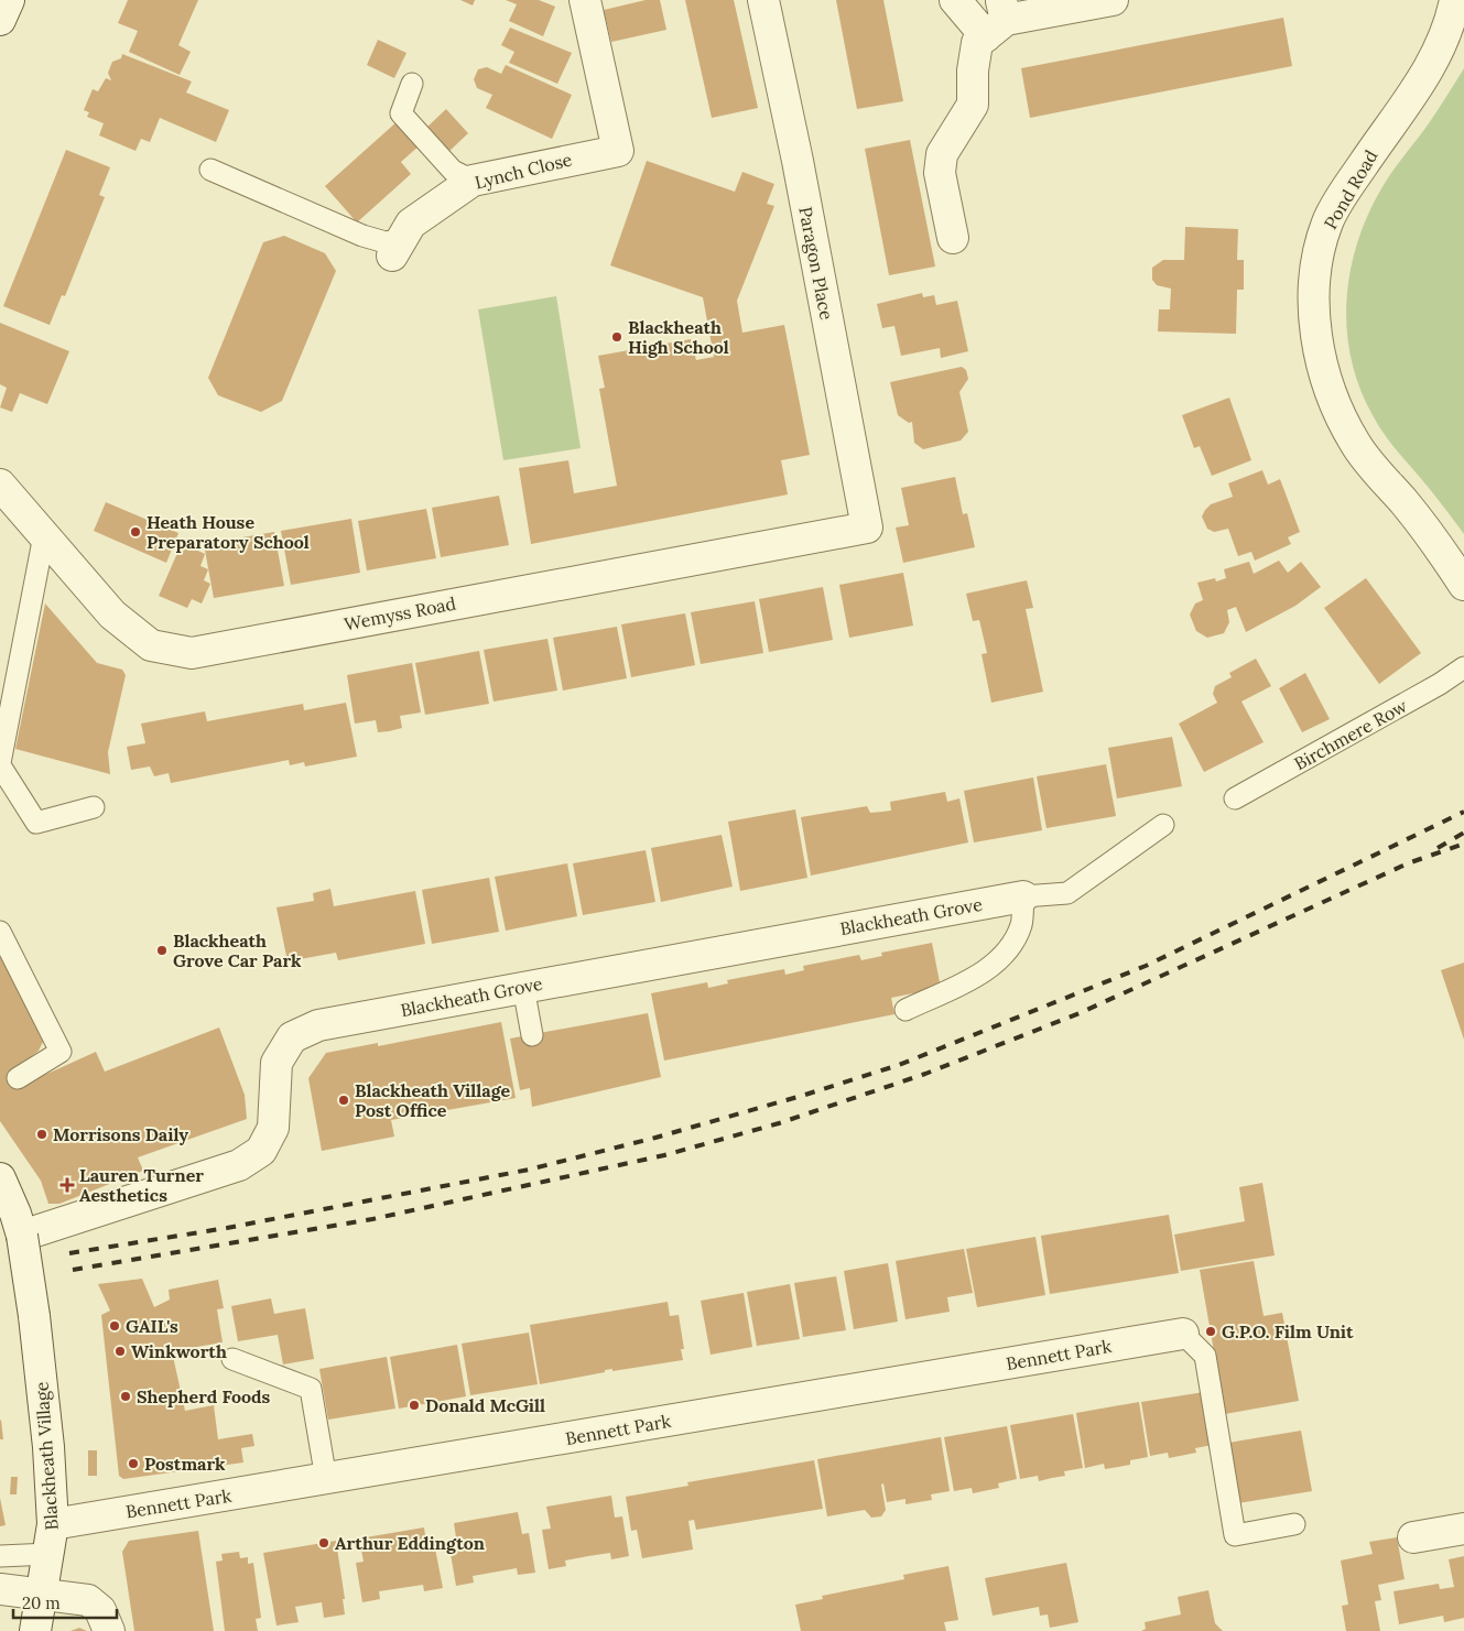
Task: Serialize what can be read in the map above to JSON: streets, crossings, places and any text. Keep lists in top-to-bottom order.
{
  "streets": {
    "street": [
      "Lynch Close",
      "Pond Road",
      "Paragon Place",
      "Wemyss Road",
      "Blackheath Grove",
      "Bennett Park",
      "Blackheath Village"
    ],
    "lane": ["Birchmere Row"]
  },
  "crossings": [
    ["Paragon Place", "Wemyss Road"],
    ["Blackheath Grove", "Blackheath Village"],
    ["Bennett Park", "Blackheath Village"]
  ],
  "places": {
    "other": [
      "Blackheath High School",
      "Heath House Preparatory School",
      "Blackheath Grove Car Park",
      "Blackheath Village Post Office",
      "Morrisons Daily",
      "GAIL's",
      "G.P.O. Film Unit",
      "Winkworth",
      "Shepherd Foods",
      "Donald McGill",
      "Postmark",
      "Arthur Eddington"
    ],
    "health": ["Lauren Turner Aesthetics"]
  },
  "scale_bar": "20 m"
}
